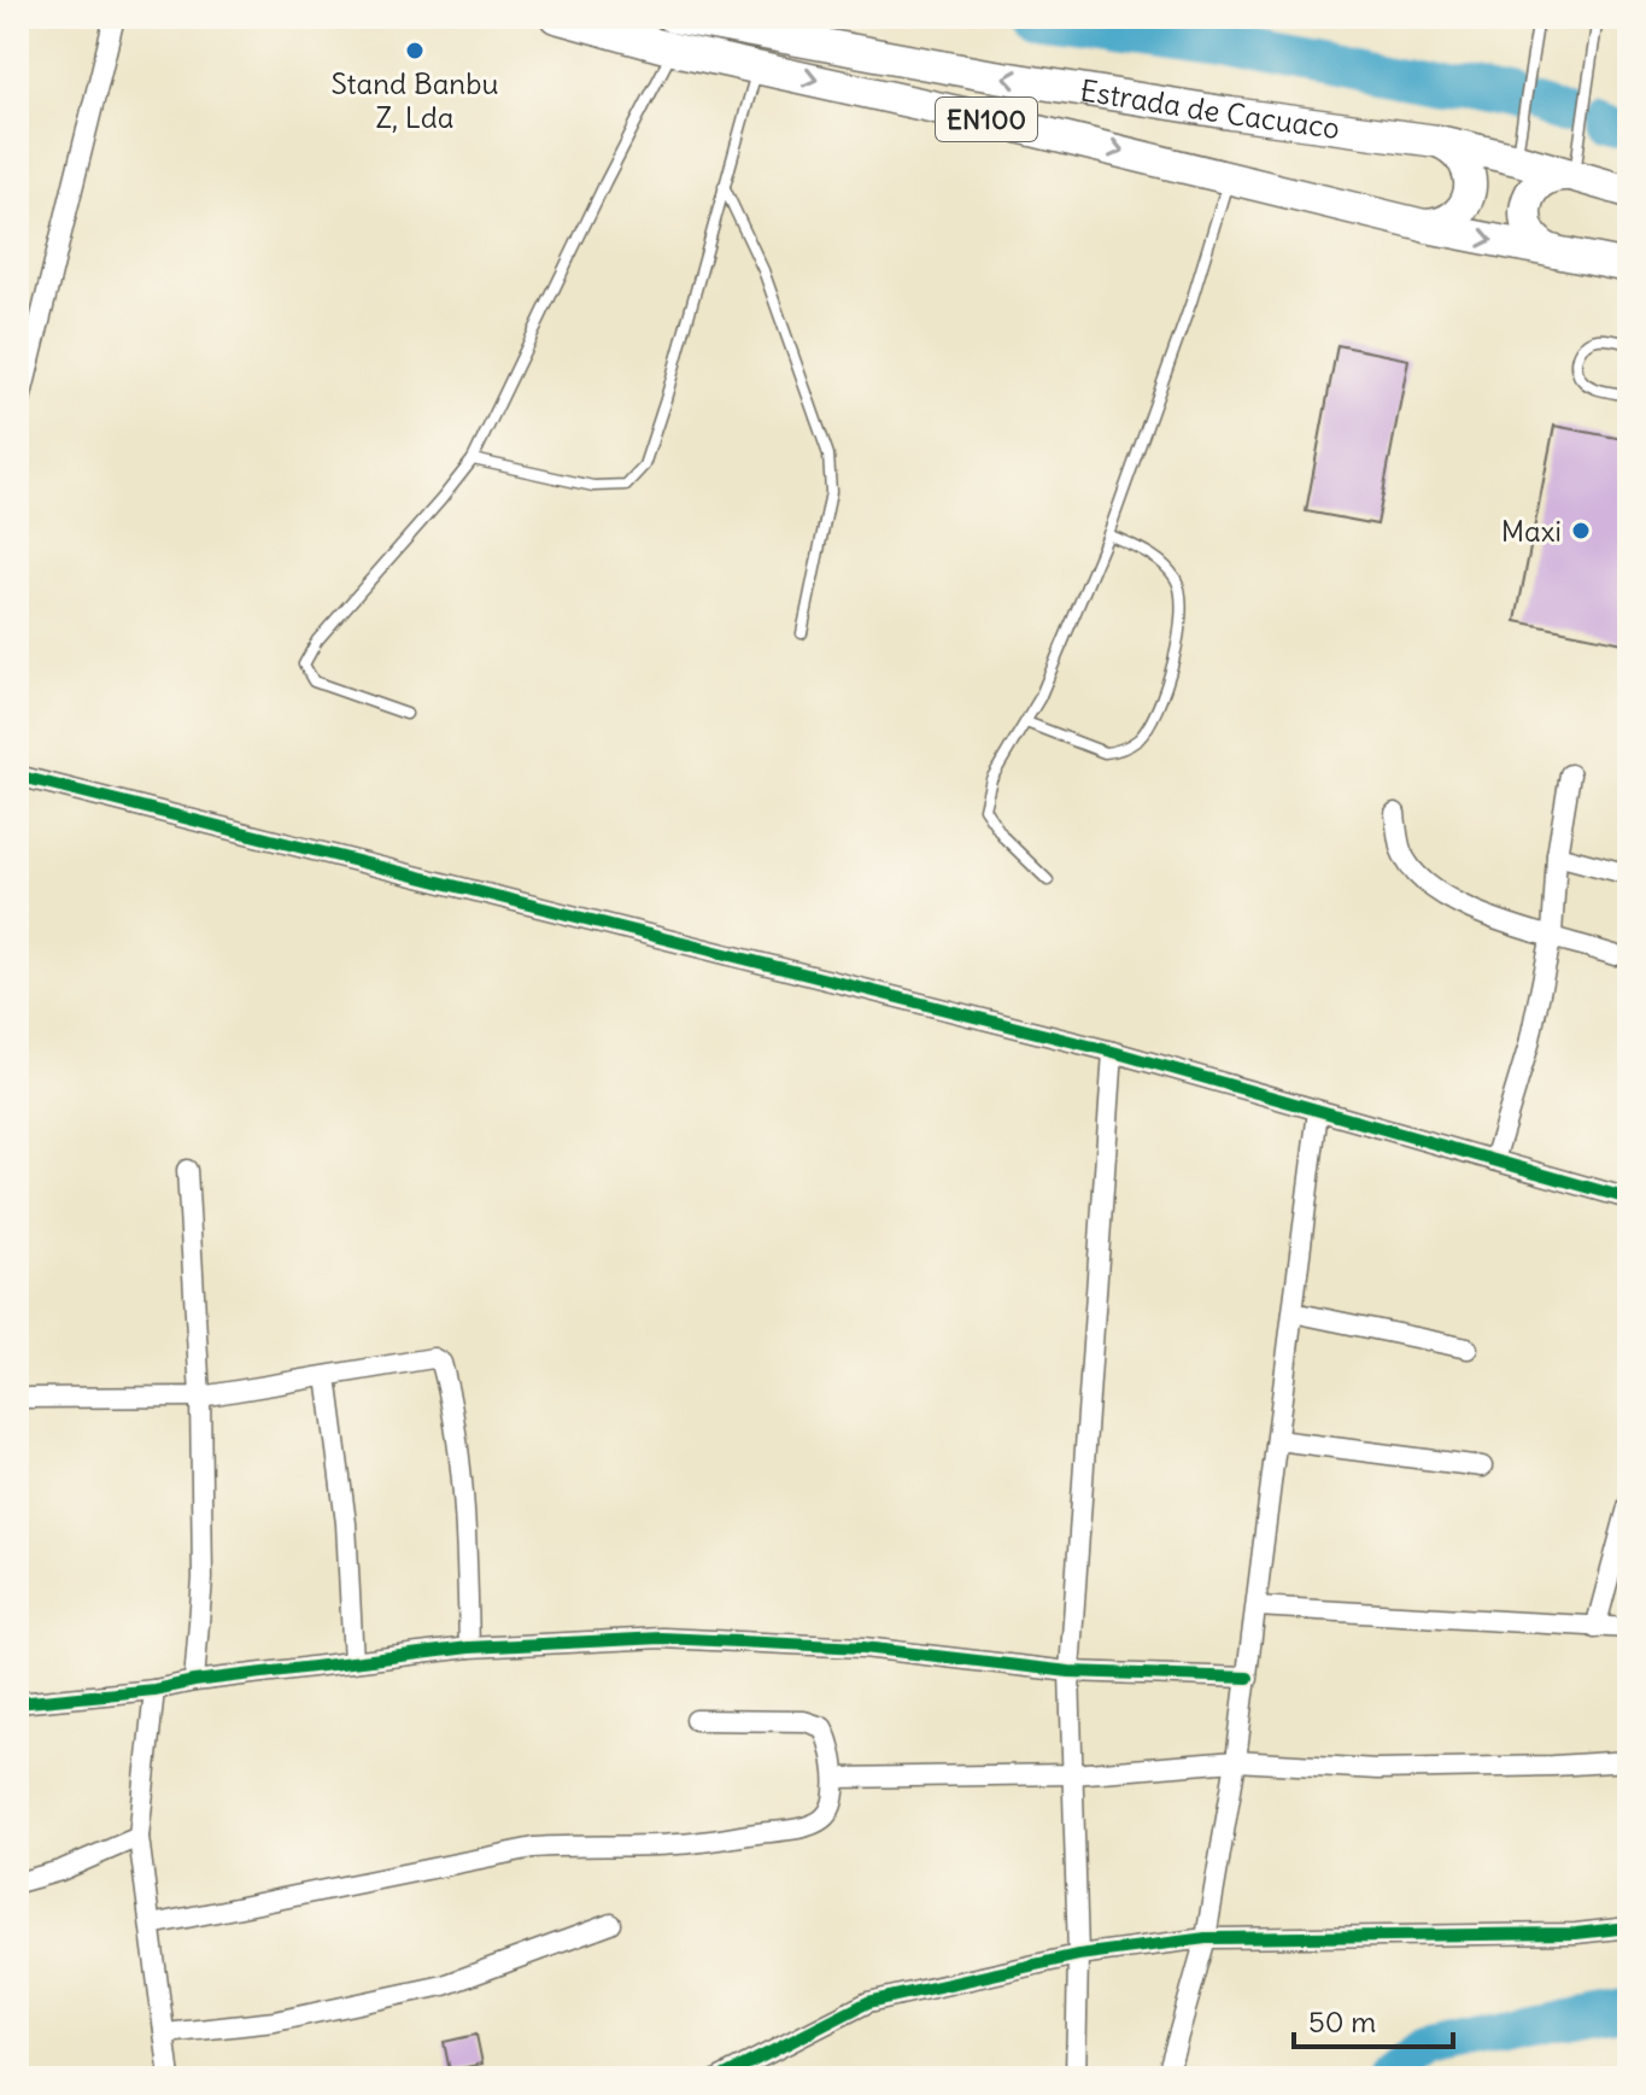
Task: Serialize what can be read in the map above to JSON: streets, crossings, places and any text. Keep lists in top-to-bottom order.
{
  "streets": {
    "highway": ["Estrada de Cacuaco", "EN100"]
  },
  "places": ["Stand Banbu Z, Lda", "Maxi"],
  "scale_bar": "50 m"
}
